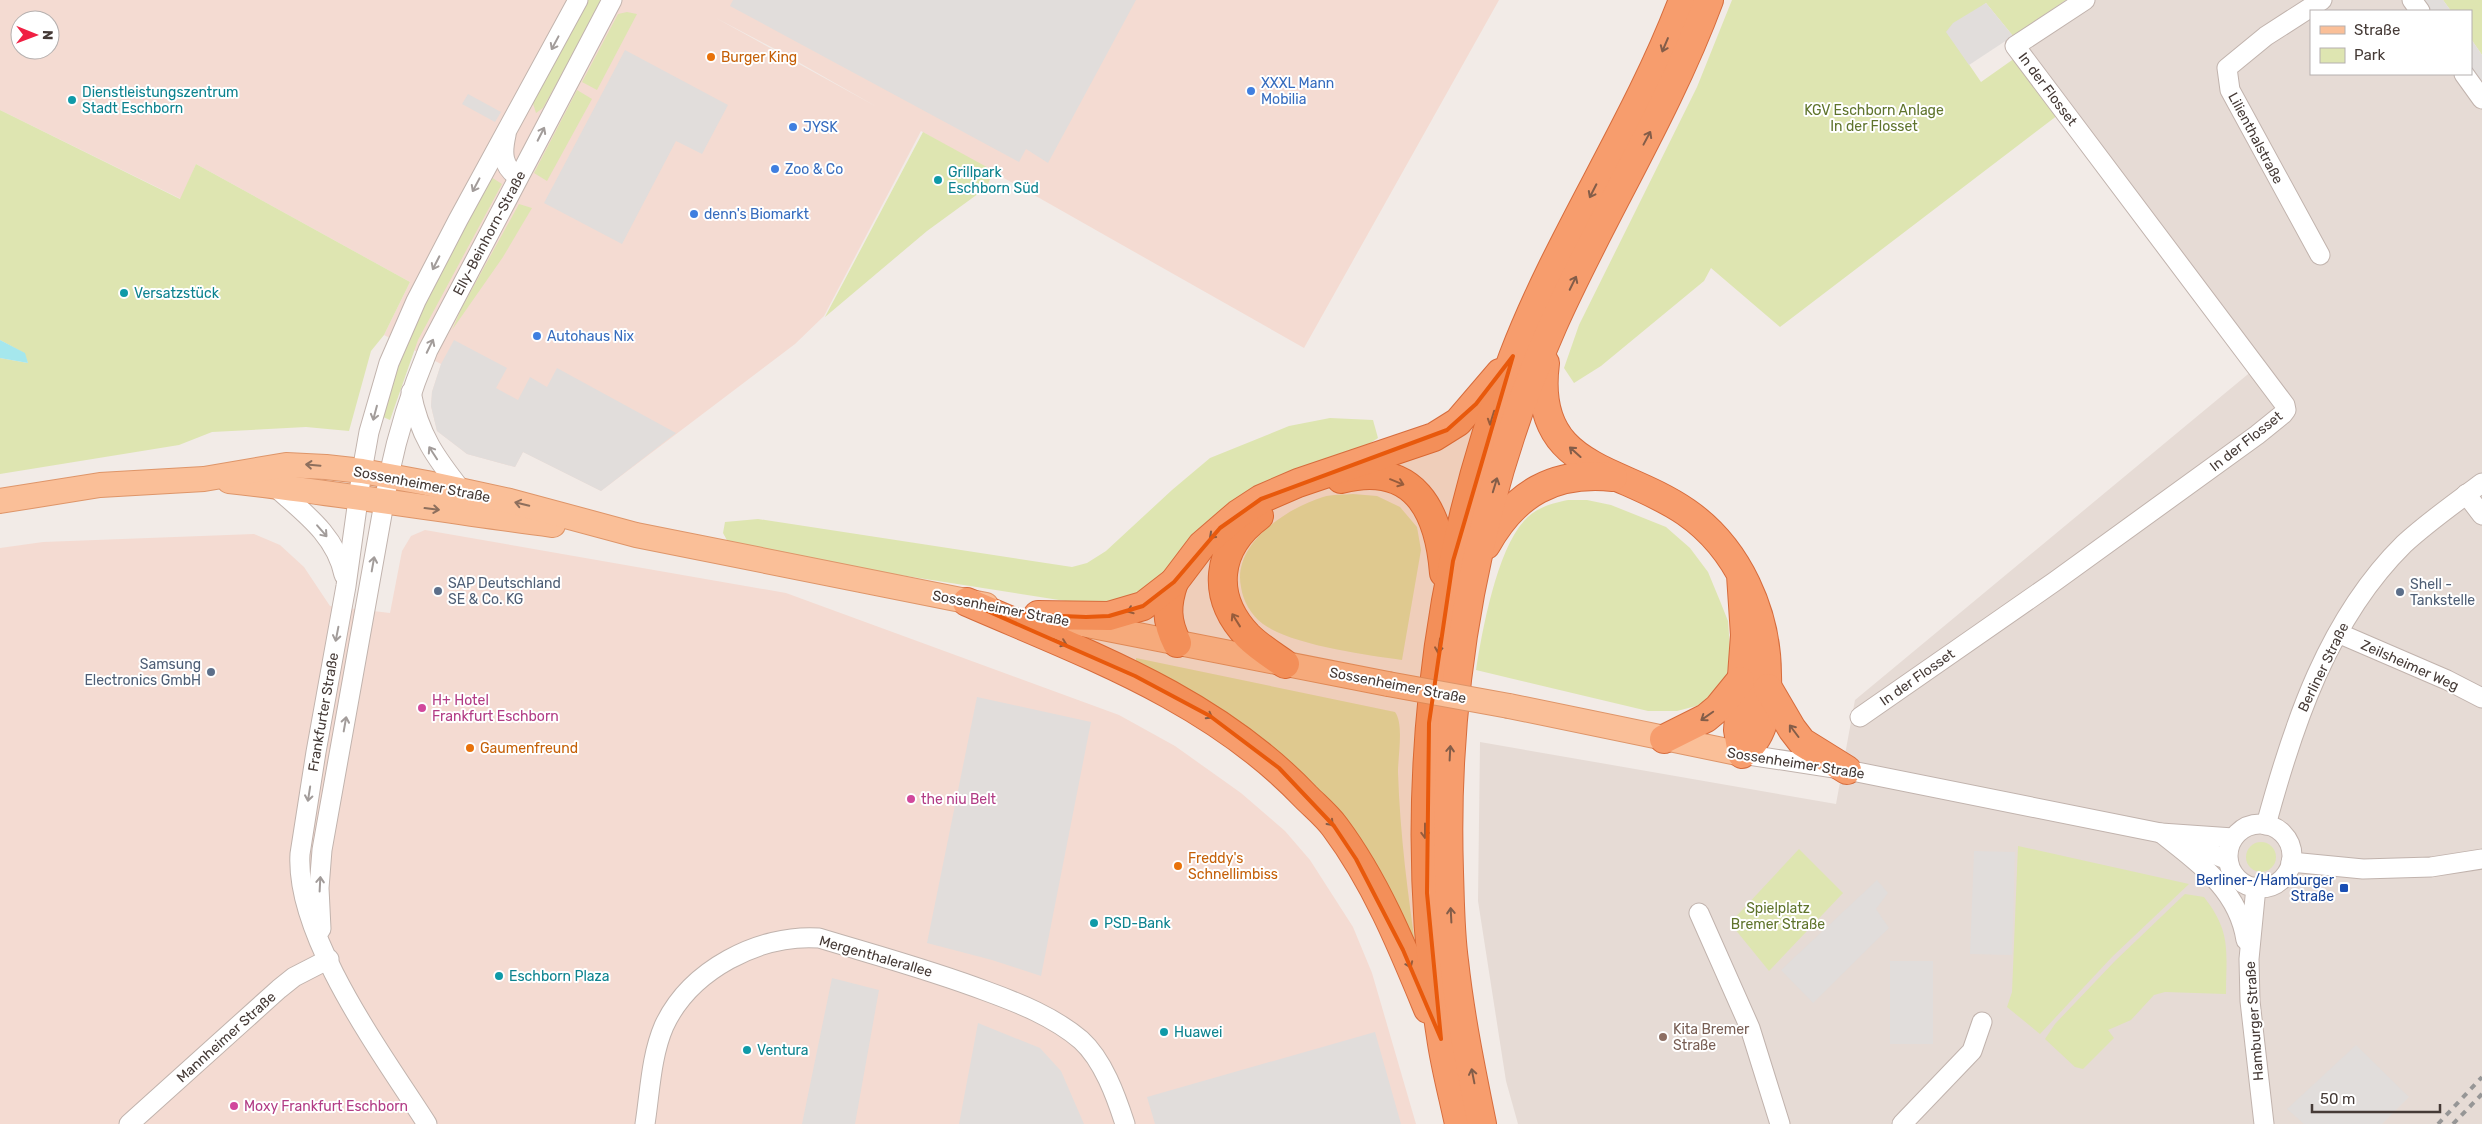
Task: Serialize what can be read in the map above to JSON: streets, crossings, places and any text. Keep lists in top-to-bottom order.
{
  "streets": {
    "main road": ["Sossenheimer Straße"],
    "street": [
      "In der Flosset",
      "Lilienthalstraße",
      "Elly-Beinhorn-Straße",
      "Zeilsheimer Weg",
      "Berliner Straße",
      "Frankfurter Straße",
      "Mergenthalerallee",
      "Hamburger Straße",
      "Mannheimer Straße"
    ]
  },
  "crossings": [
    ["Elly-Beinhorn-Straße", "Sossenheimer Straße"],
    ["Elly-Beinhorn-Straße", "Frankfurter Straße"],
    ["Sossenheimer Straße", "Berliner Straße"],
    ["Sossenheimer Straße", "Frankfurter Straße"],
    ["Sossenheimer Straße", "Hamburger Straße"],
    ["Zeilsheimer Weg", "Berliner Straße"],
    ["Berliner Straße", "Hamburger Straße"],
    ["Frankfurter Straße", "Mannheimer Straße"]
  ],
  "parks": ["KGV Eschborn Anlage In der Flosset", "Spielplatz Bremer Straße"],
  "places": {
    "other": [
      "Burger King",
      "XXXL Mann Mobilia",
      "Dienstleistungszentrum Stadt Eschborn",
      "JYSK",
      "Zoo & Co",
      "Grillpark Eschborn Süd",
      "denn's Biomarkt",
      "Versatzstück",
      "Autohaus Nix",
      "SAP Deutschland SE & Co. KG",
      "Shell - Tankstelle",
      "Samsung Electronics GmbH",
      "H+ Hotel Frankfurt Eschborn",
      "Gaumenfreund",
      "the niu Belt",
      "Freddy's Schnellimbiss",
      "PSD-Bank",
      "Eschborn Plaza",
      "Huawei",
      "Kita Bremer Straße",
      "Ventura",
      "Moxy Frankfurt Eschborn"
    ],
    "transit": ["Berliner-/Hamburger Straße"]
  },
  "legend": ["Straße", "Park"],
  "scale_bar": "50 m",
  "north": "right"
}
